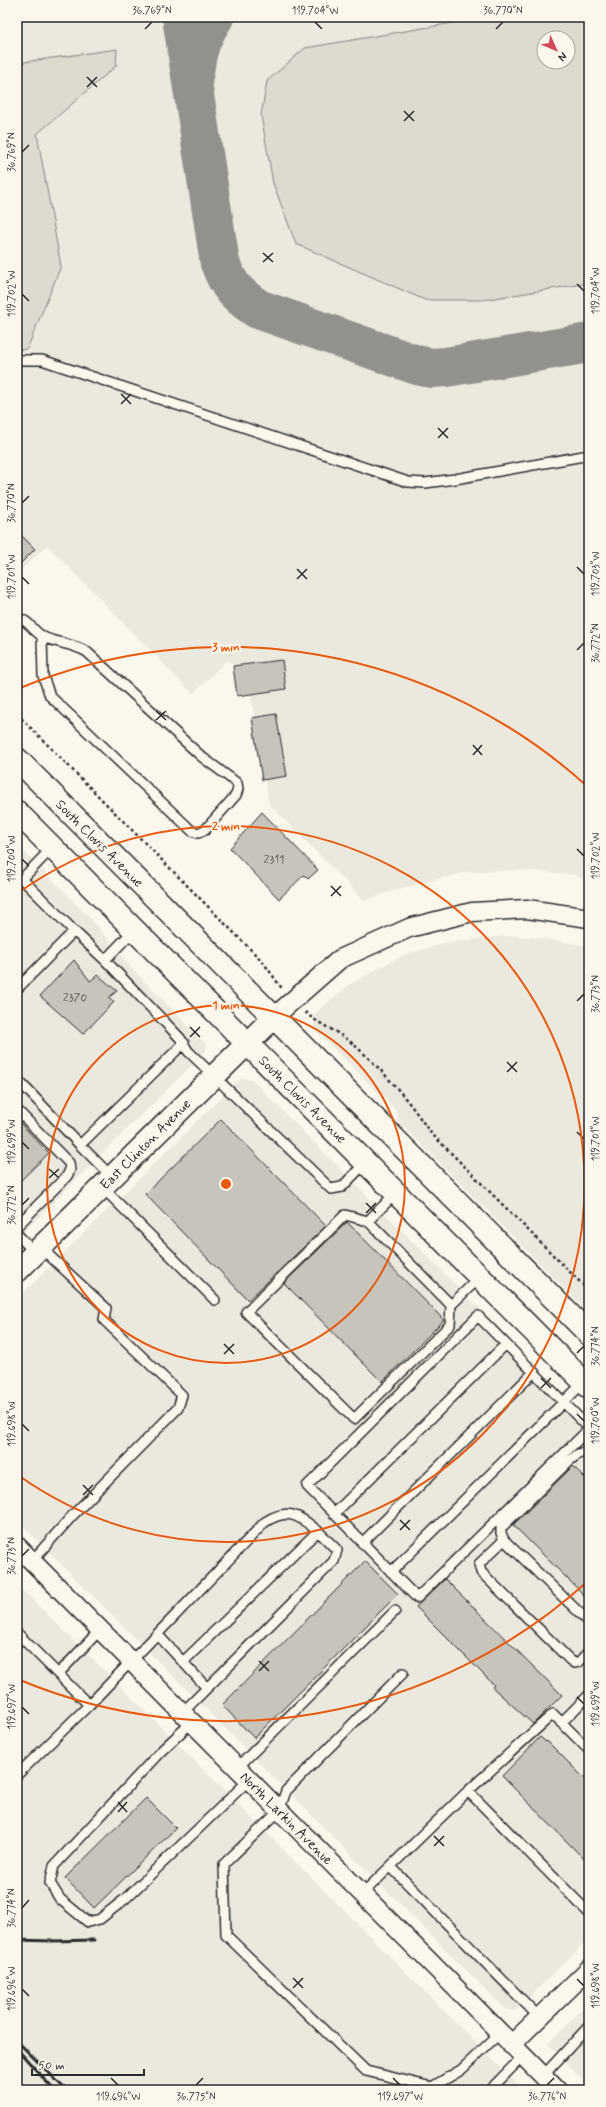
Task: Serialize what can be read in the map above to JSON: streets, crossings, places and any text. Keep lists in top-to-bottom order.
{
  "streets": {
    "main road": ["South Clovis Avenue", "East Clinton Avenue"],
    "street": ["North Larkin Avenue"]
  },
  "crossings": [
    ["South Clovis Avenue", "East Clinton Avenue"]
  ],
  "house_numbers": ["2311", "2370"],
  "scale_bar": "50 m",
  "north": "bottom right",
  "coordinates": [
    "36.769°N",
    "119.704°W",
    "36.770°N",
    "119.702°W",
    "119.703°W",
    "119.701°W",
    "36.772°N",
    "119.700°W",
    "36.773°N",
    "119.699°W",
    "36.774°N",
    "119.698°W",
    "119.697°W",
    "119.696°W",
    "36.775°N",
    "36.776°N"
  ],
  "rings": ["3 min", "2 min", "1 min"]
}
